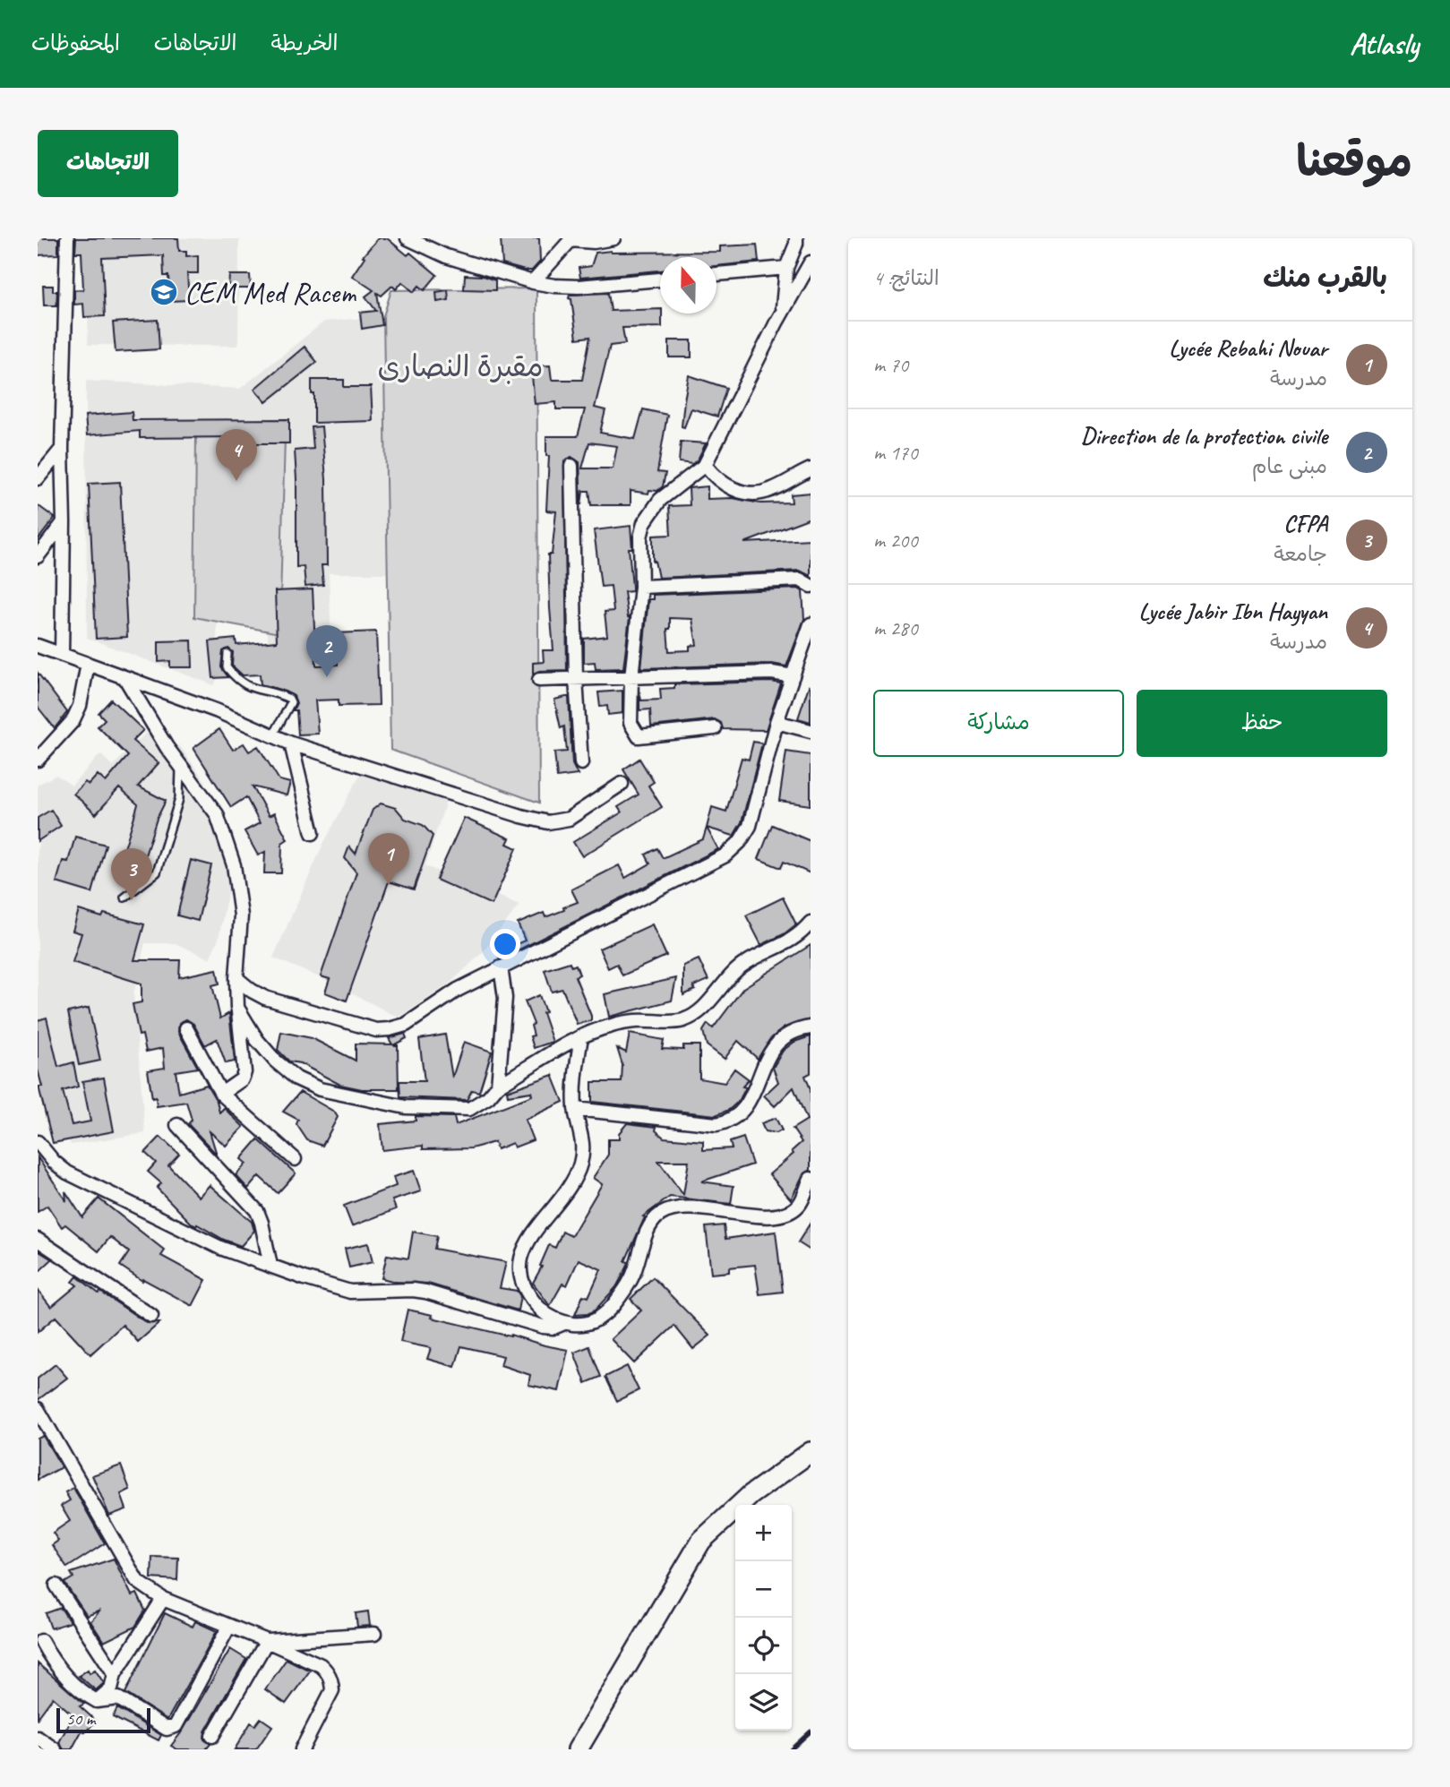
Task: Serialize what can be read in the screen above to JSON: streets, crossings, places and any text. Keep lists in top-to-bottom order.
{
  "parks": ["مقبرة النصارى"],
  "places": {
    "school or university": ["CEM Med Racem"]
  },
  "scale_bar": "50 m",
  "north": "top",
  "page": {
    "header": "Atlasly",
    "nav": ["الخريطة", "الاتجاهات", "المحفوظات"],
    "title": "موقعنا",
    "buttons": [
      "الاتجاهات",
      ["حفظ", "مشاركة"]
    ],
    "heading": ["بالقرب منك", "النتائج: 4"],
    "list": [
      {
        "mark": "1",
        "name": "Lycée Rebahi Nouar",
        "note": "مدرسة",
        "value": "70 m"
      },
      {
        "mark": "2",
        "name": "Direction de la protection civile",
        "note": "مبنى عام",
        "value": "170 m"
      },
      {
        "mark": "3",
        "name": "CFPA",
        "note": "جامعة",
        "value": "200 m"
      },
      {
        "mark": "4",
        "name": "Lycée Jabir Ibn Hayyan",
        "note": "مدرسة",
        "value": "280 m"
      }
    ],
    "pins": [
      "4",
      "2",
      "1",
      "3"
    ],
    "map_buttons": ["+", "−"],
    "scale": "50 m"
  }
}
